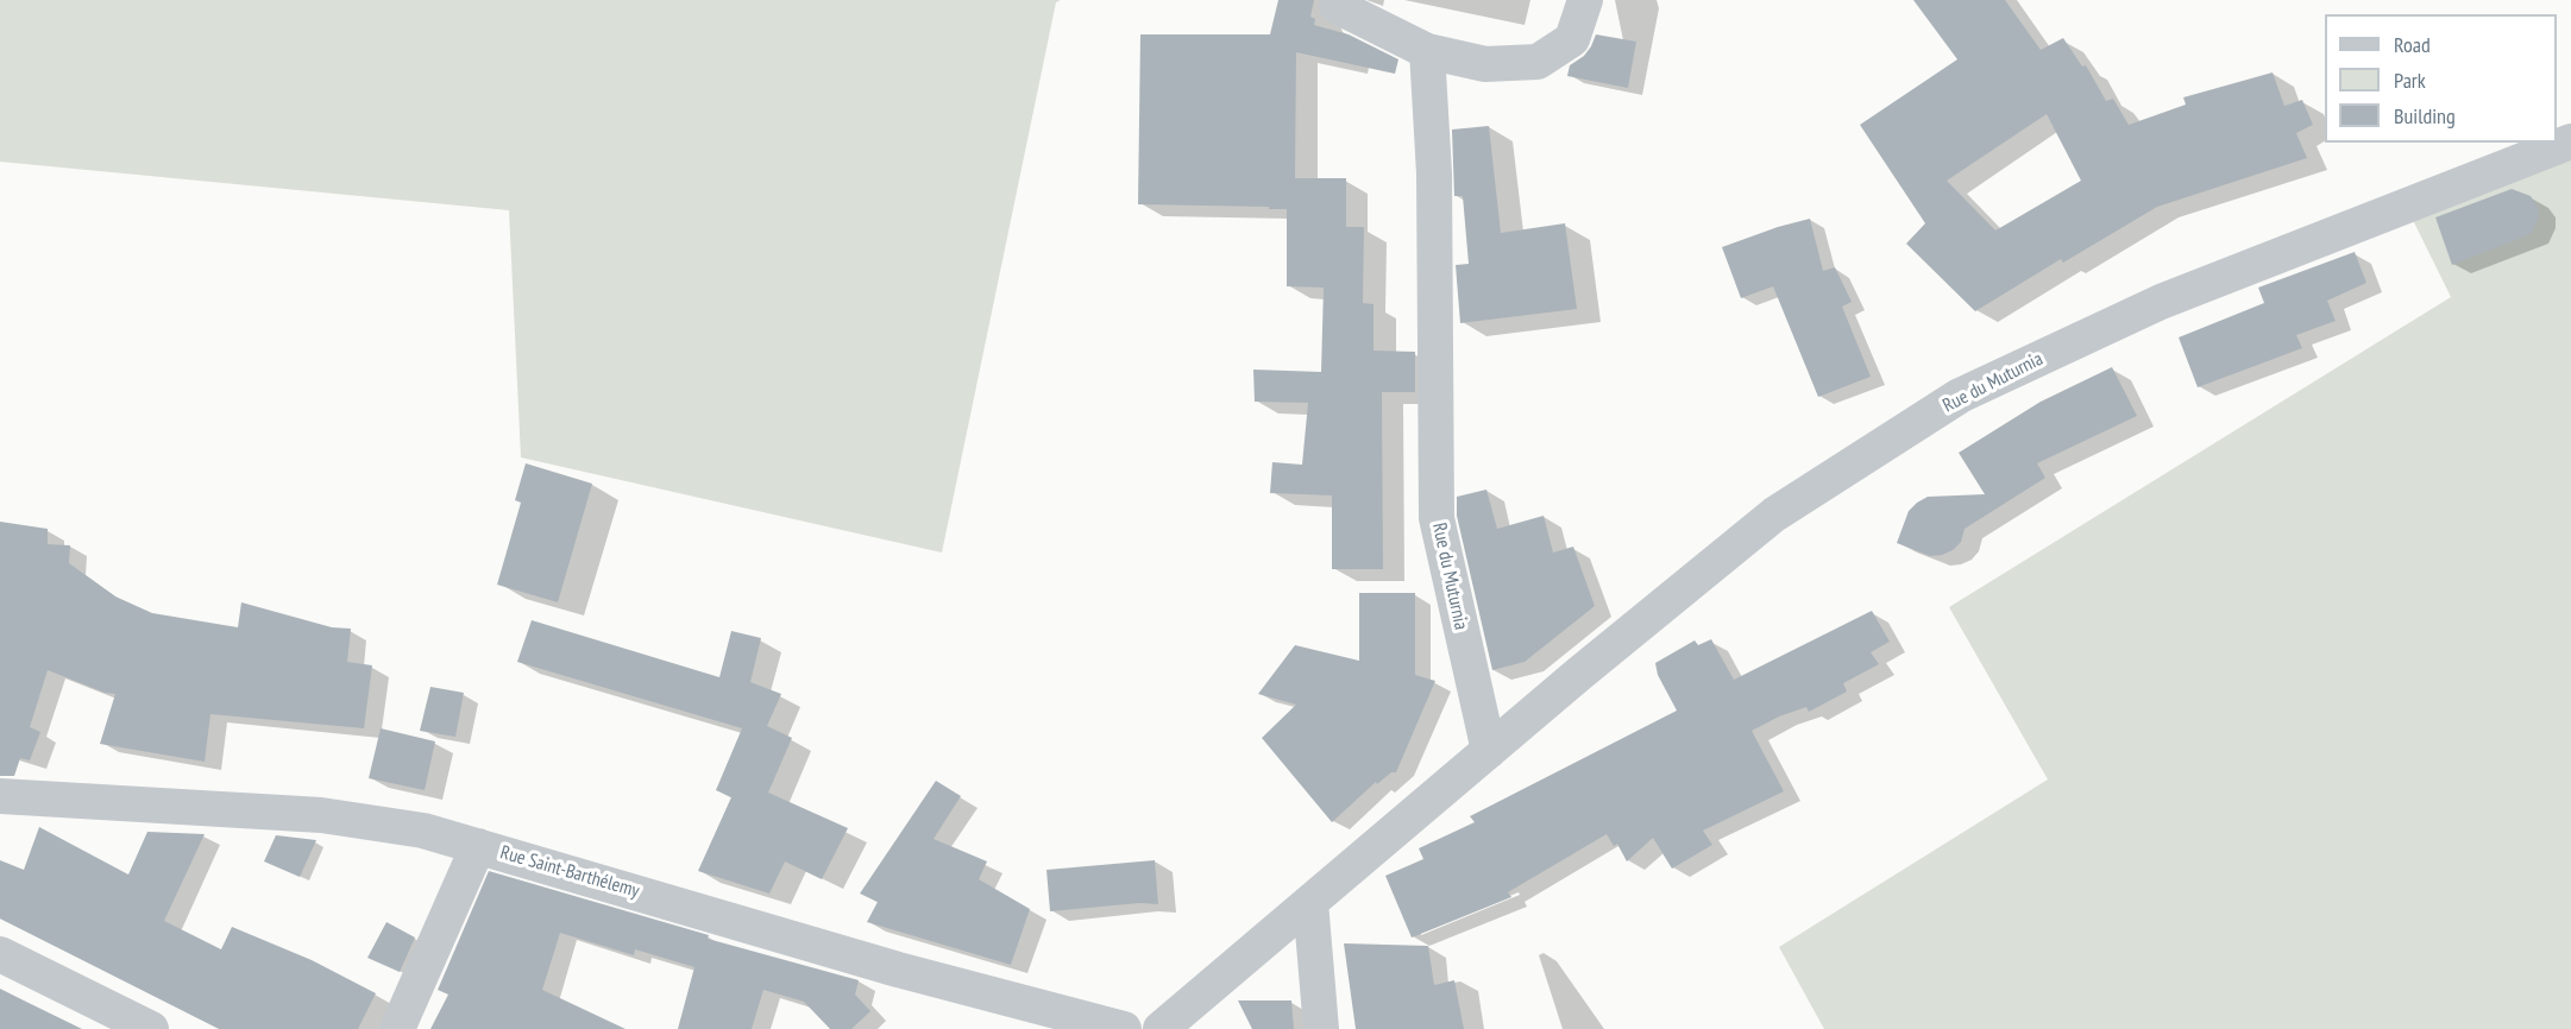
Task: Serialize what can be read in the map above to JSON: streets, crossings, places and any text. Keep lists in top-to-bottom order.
{
  "streets": {
    "street": ["Rue du Muturnia", "Rue Saint-Barthélemy"]
  },
  "legend": ["Road", "Park", "Building"]
}
